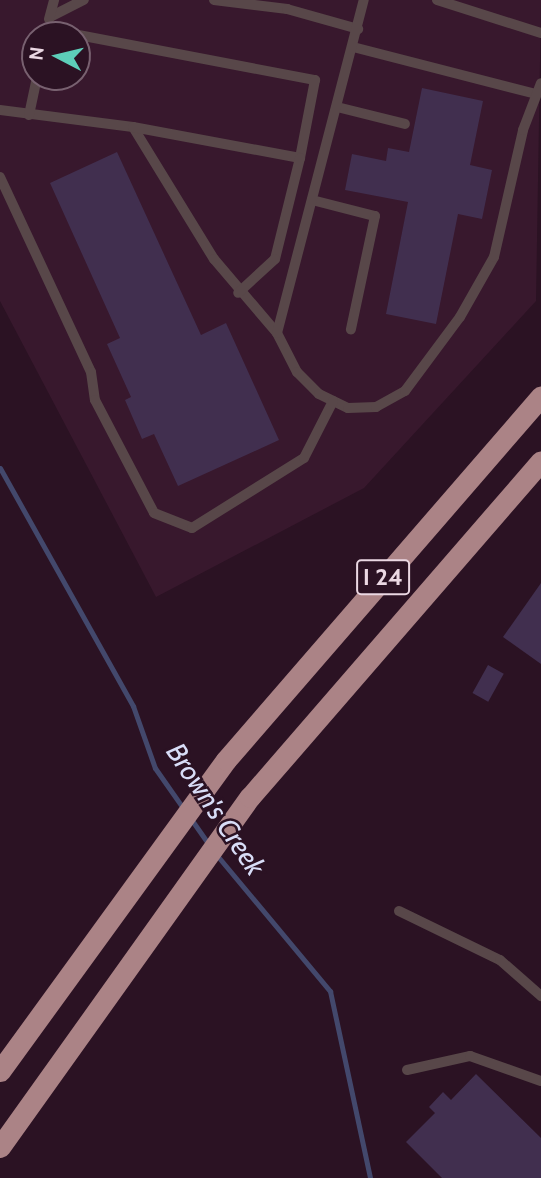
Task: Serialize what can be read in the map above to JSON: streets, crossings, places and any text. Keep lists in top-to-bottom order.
{
  "streets": {
    "highway": ["I 24"]
  },
  "water": ["Brown's Creek"],
  "north": "left"
}
